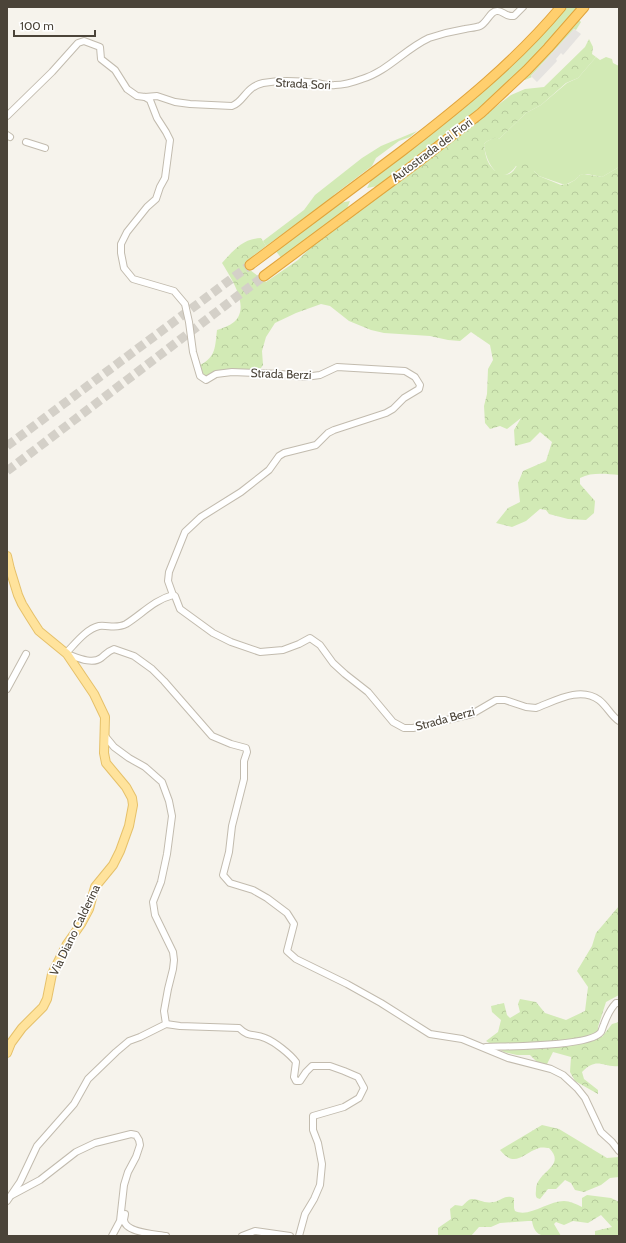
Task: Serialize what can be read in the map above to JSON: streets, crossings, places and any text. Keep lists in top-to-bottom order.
{
  "streets": {
    "highway": ["Autostrada dei Fiori"],
    "main road": ["Via Diano Calderina"],
    "street": ["Strada Sori", "Strada Berzi"]
  },
  "crossings": [
    ["Strada Sori", "Strada Berzi"]
  ],
  "scale_bar": "100 m"
}
